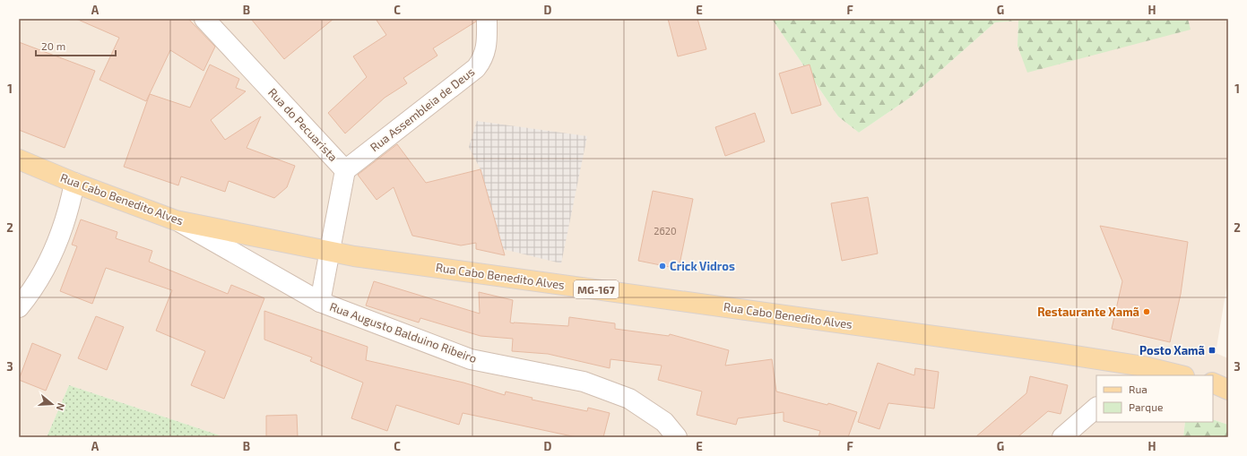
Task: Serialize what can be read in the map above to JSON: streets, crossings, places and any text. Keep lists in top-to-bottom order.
{
  "streets": {
    "main road": ["Rua Cabo Benedito Alves", "MG-167"],
    "street": ["Rua Assembleia de Deus", "Rua do Pecuarista", "Rua Augusto Balduino Ribeiro"]
  },
  "crossings": [
    ["Rua Assembleia de Deus", "Rua do Pecuarista"],
    ["Rua do Pecuarista", "Rua Cabo Benedito Alves"],
    ["Rua do Pecuarista", "Rua Augusto Balduino Ribeiro"],
    ["Rua Cabo Benedito Alves", "Rua Augusto Balduino Ribeiro"]
  ],
  "places": {
    "other": ["Crick Vidros", "Restaurante Xamã"],
    "transit": ["Posto Xamã"]
  },
  "house_numbers": ["2620"],
  "legend": ["Rua", "Parque"],
  "scale_bar": "20 m",
  "north": "right",
  "grid": {
    "columns": [
      "A",
      "B",
      "C",
      "D",
      "E",
      "F",
      "G",
      "H"
    ],
    "rows": ["1", "2", "3"]
  }
}
